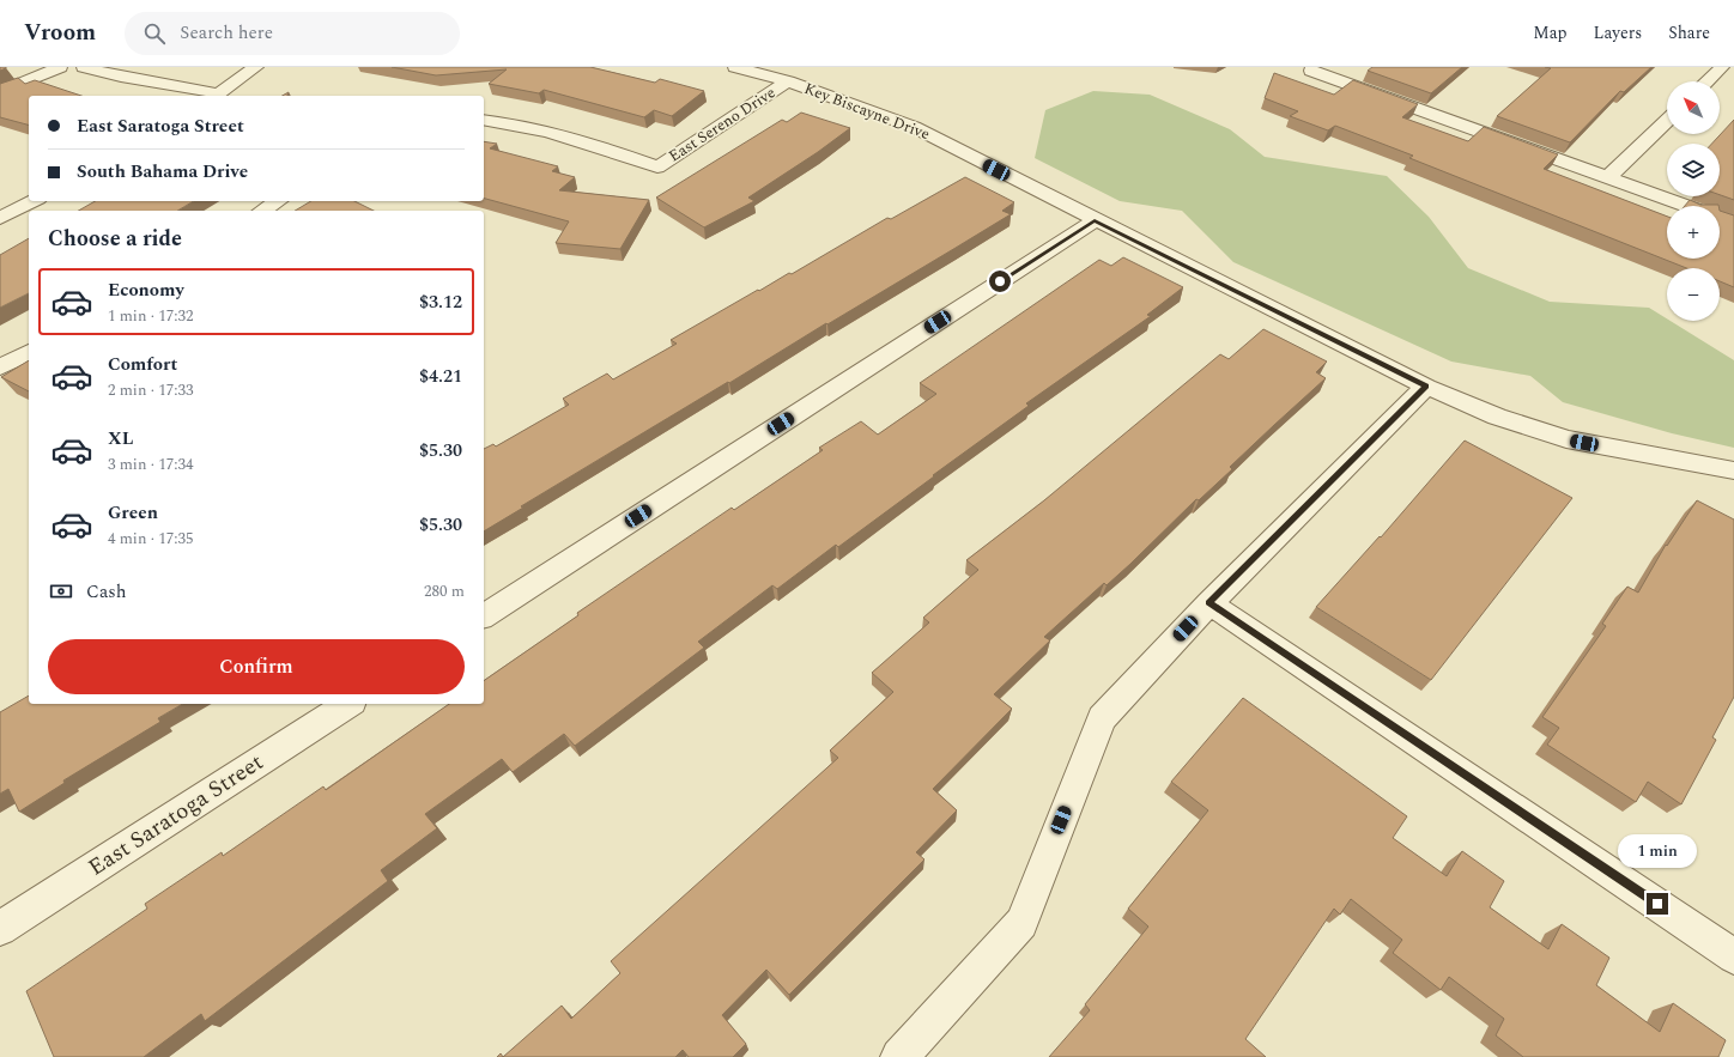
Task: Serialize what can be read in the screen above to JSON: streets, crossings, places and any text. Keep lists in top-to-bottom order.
{
  "streets": {
    "street": ["Key Biscayne Drive", "East Sereno Drive", "East Saratoga Street"]
  },
  "crossings": [
    ["Key Biscayne Drive", "East Sereno Drive"]
  ],
  "north": "top left",
  "page": {
    "header": "Vroom",
    "search": "Search here",
    "nav": ["Map", "Layers", "Share"],
    "map_buttons": ["+", "−"],
    "banner": ["East Saratoga Street", "South Bahama Drive"],
    "heading": "Choose a ride",
    "list": [
      {
        "name": "Economy",
        "note": "1 min · 17:32",
        "value": "$3.12"
      },
      {
        "name": "Comfort",
        "note": "2 min · 17:33",
        "value": "$4.21"
      },
      {
        "name": "XL",
        "note": "3 min · 17:34",
        "value": "$5.30"
      },
      {
        "name": "Green",
        "note": "4 min · 17:35",
        "value": "$5.30"
      }
    ],
    "pay": ["Cash", "280 m"],
    "buttons": "Confirm",
    "bubble": "1 min"
  }
}
